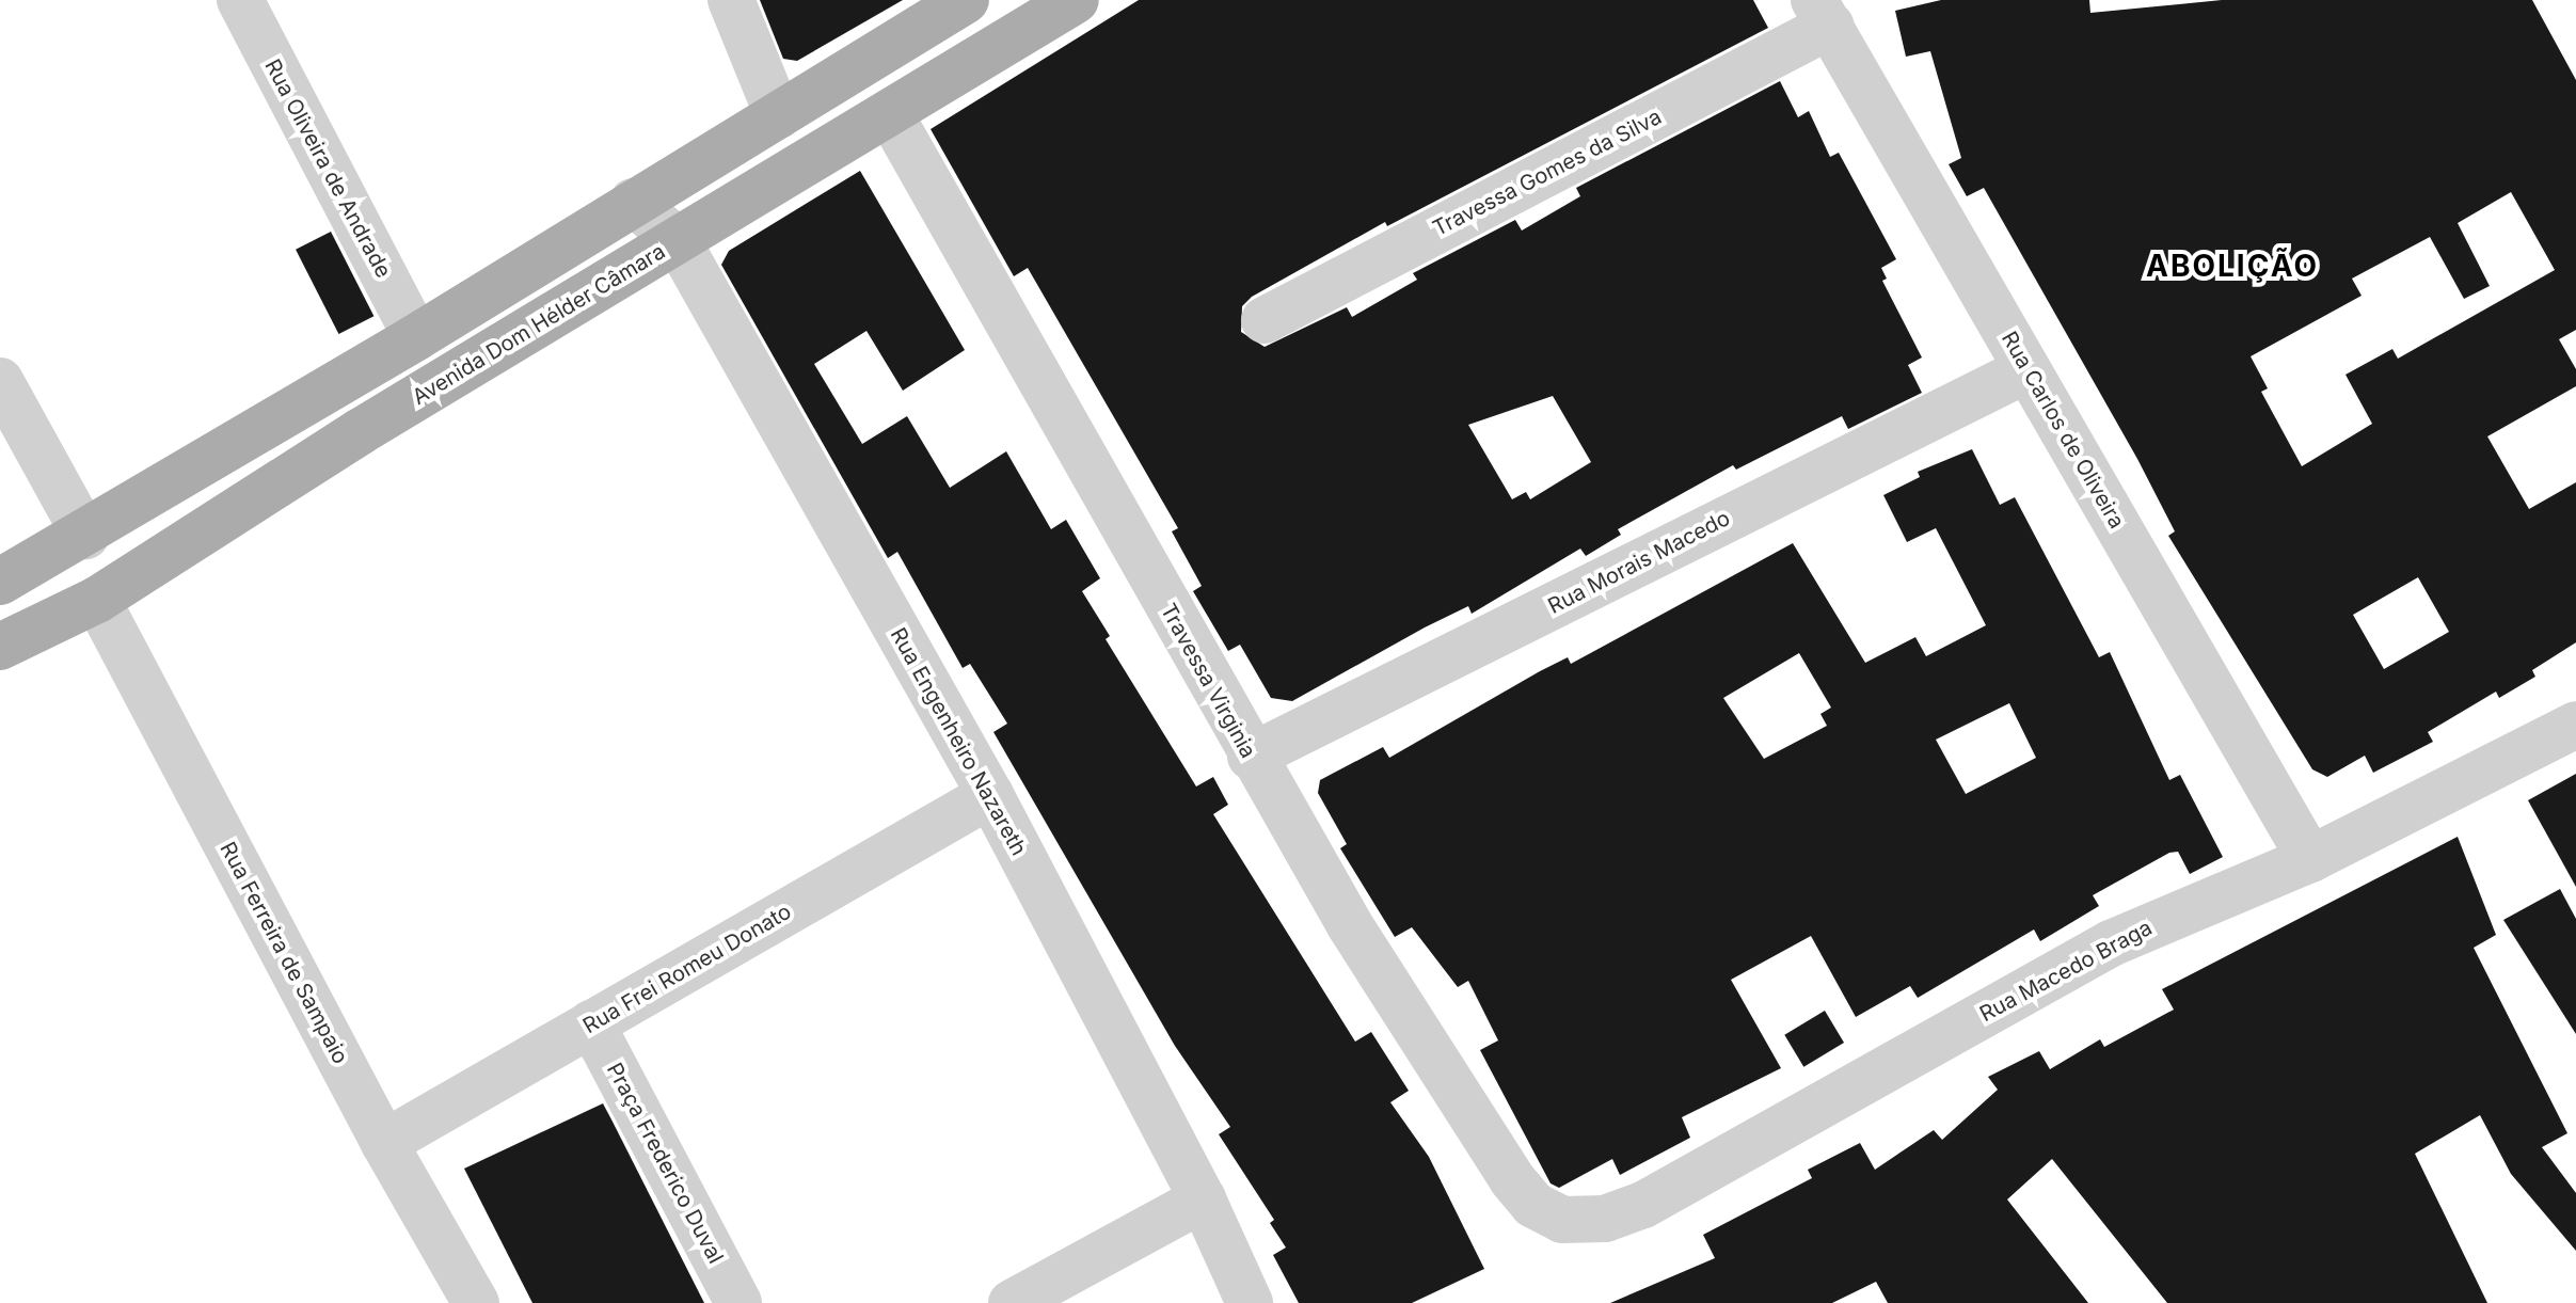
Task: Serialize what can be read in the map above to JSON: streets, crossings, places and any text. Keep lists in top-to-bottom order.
{
  "streets": {
    "main road": ["Avenida Dom Hélder Câmara"],
    "street": [
      "Rua Oliveira de Andrade",
      "Travessa Gomes da Silva",
      "Rua Carlos de Oliveira",
      "Rua Morais Macedo",
      "Travessa Virginia",
      "Rua Engenheiro Nazareth",
      "Rua Ferreira de Sampaio",
      "Rua Frei Romeu Donato",
      "Rua Macedo Braga",
      "Praça Frederico Duval"
    ]
  },
  "crossings": [
    ["Travessa Gomes da Silva", "Rua Carlos de Oliveira"],
    ["Avenida Dom Hélder Câmara", "Travessa Virginia"],
    ["Avenida Dom Hélder Câmara", "Rua Engenheiro Nazareth"],
    ["Avenida Dom Hélder Câmara", "Rua Ferreira de Sampaio"],
    ["Rua Carlos de Oliveira", "Rua Morais Macedo"],
    ["Rua Carlos de Oliveira", "Rua Macedo Braga"],
    ["Rua Morais Macedo", "Travessa Virginia"],
    ["Travessa Virginia", "Rua Macedo Braga"],
    ["Rua Engenheiro Nazareth", "Rua Frei Romeu Donato"],
    ["Rua Ferreira de Sampaio", "Rua Frei Romeu Donato"],
    ["Rua Frei Romeu Donato", "Praça Frederico Duval"]
  ],
  "districts": ["ABOLIÇÃO"]
}
